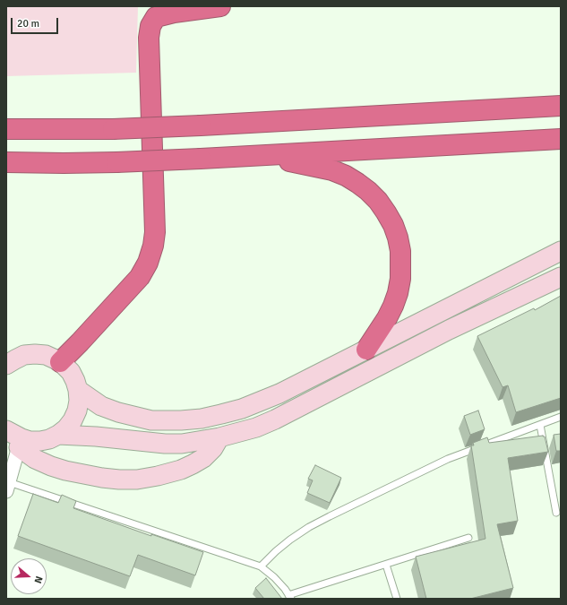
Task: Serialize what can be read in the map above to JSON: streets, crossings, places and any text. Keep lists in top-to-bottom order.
{
  "scale_bar": "20 m",
  "north": "right"
}
